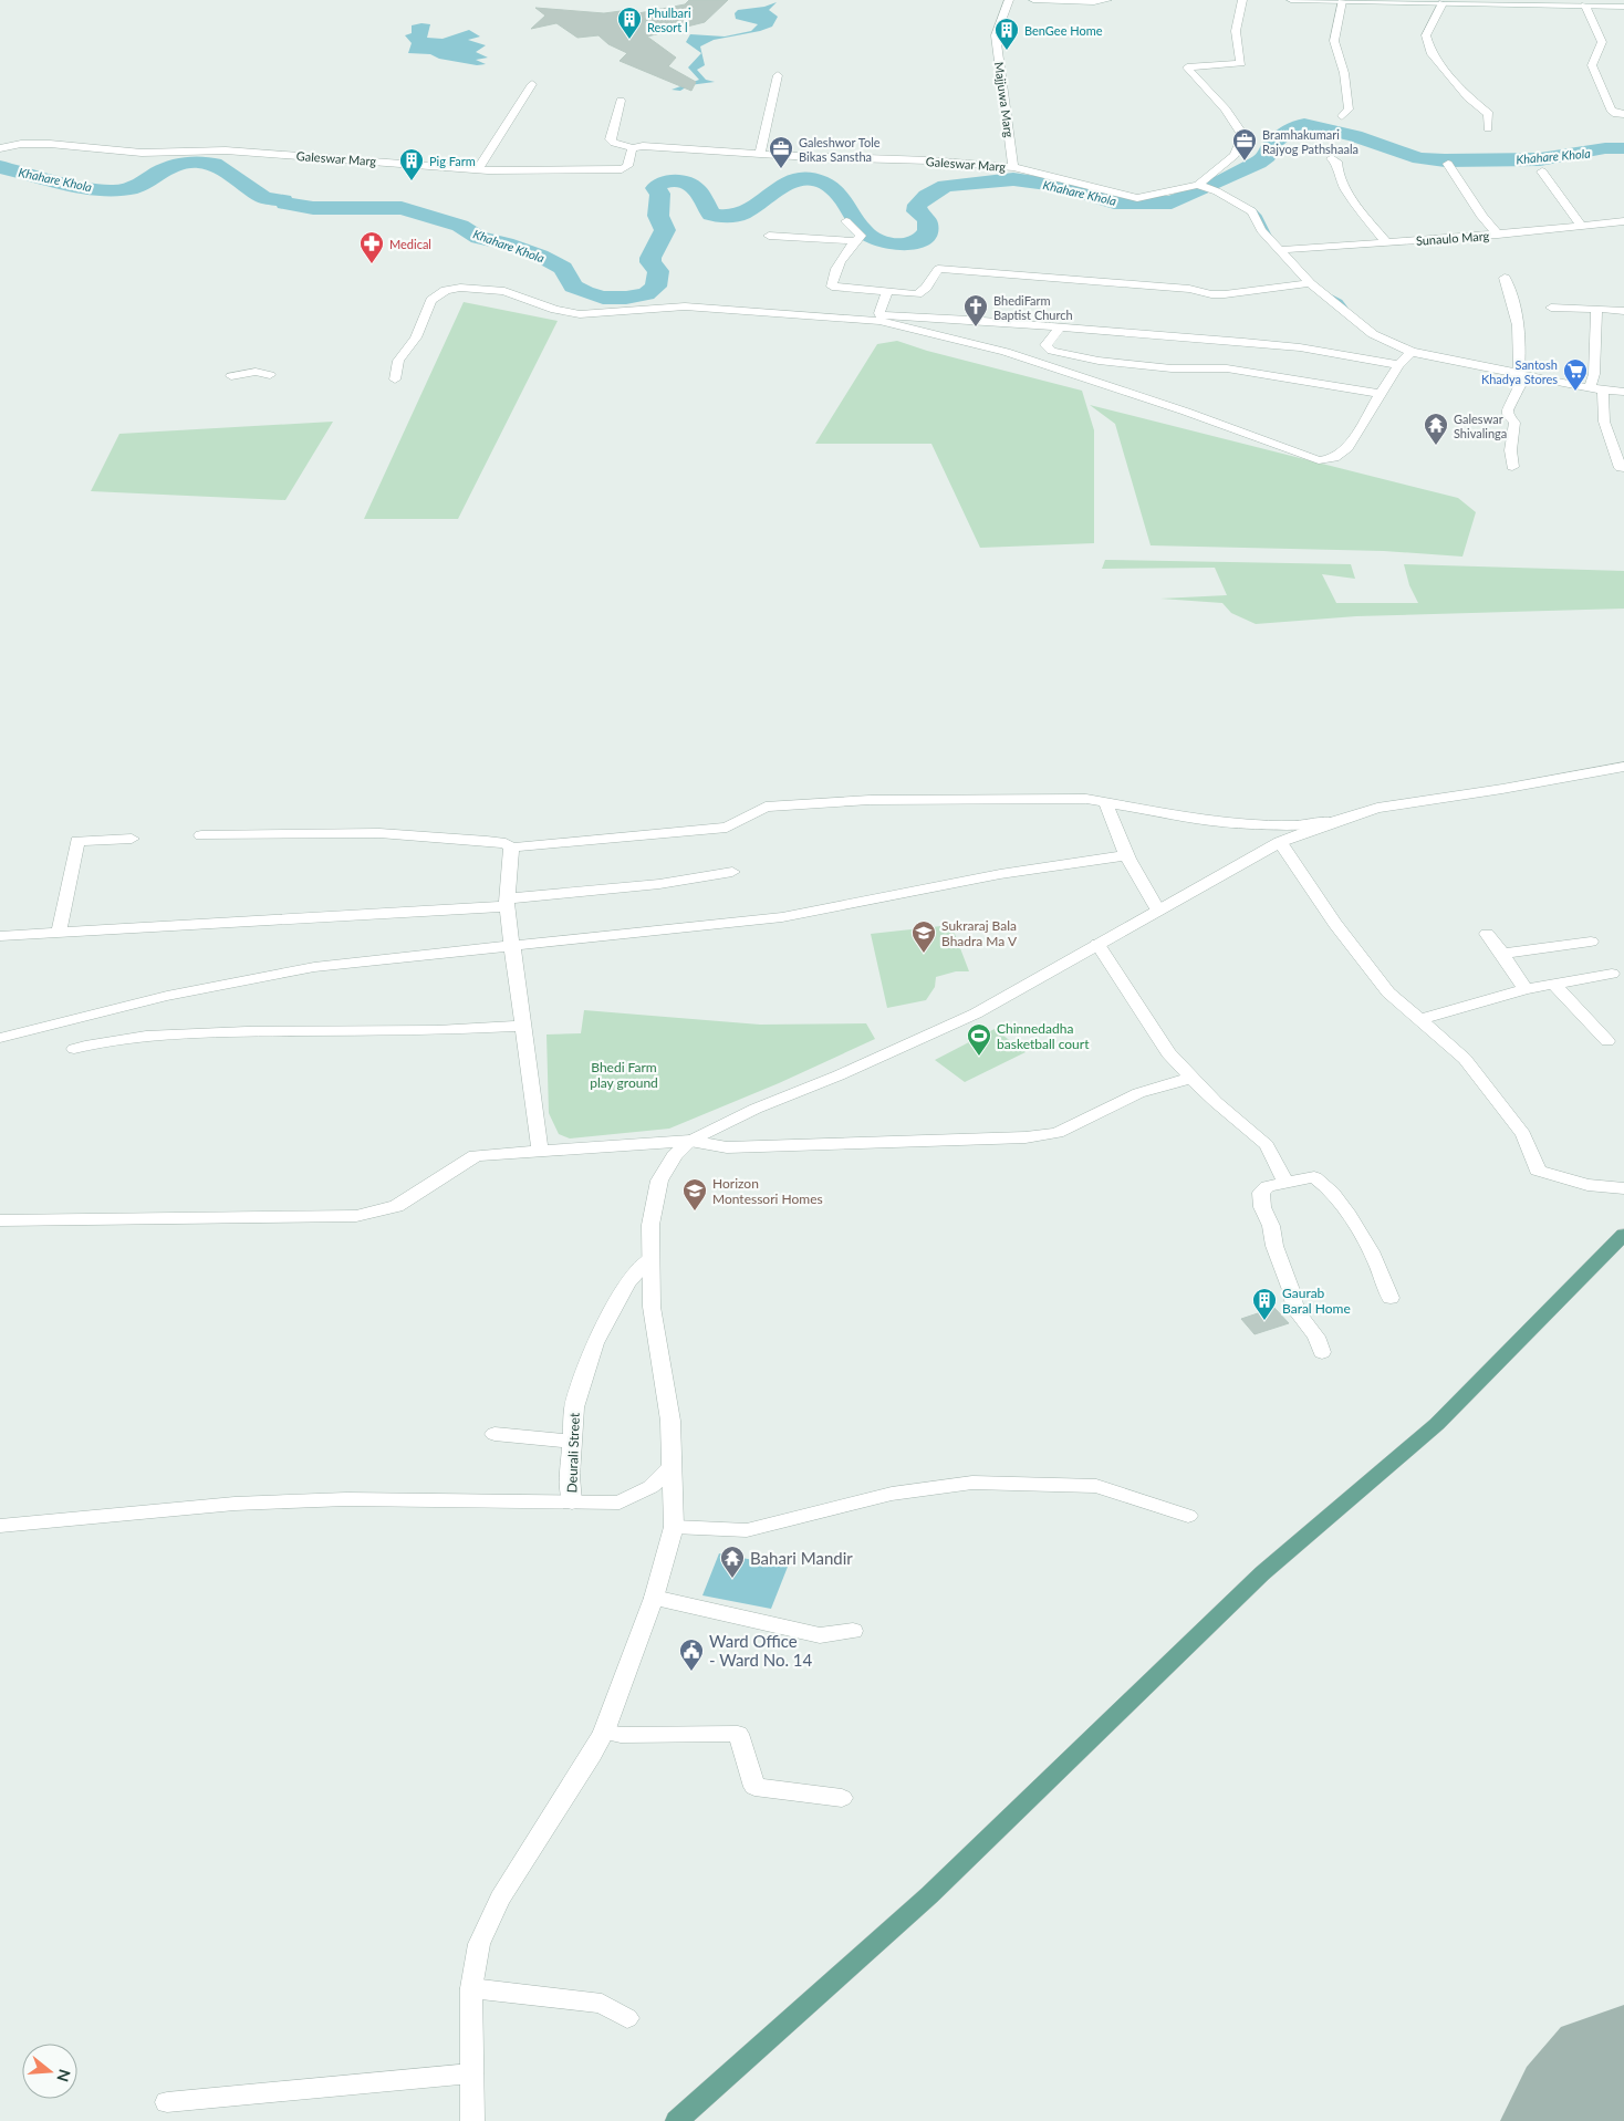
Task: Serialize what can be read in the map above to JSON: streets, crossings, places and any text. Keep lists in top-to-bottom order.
{
  "streets": {
    "street": [
      "Majjuwa Marg",
      "Galeswar Marg",
      "Sunaulo Marg",
      "Deurali Street"
    ]
  },
  "crossings": [
    ["Majjuwa Marg", "Galeswar Marg"]
  ],
  "water": ["Khahare Khola"],
  "parks": ["Bhedi Farm play ground"],
  "places": {
    "building": [
      "Phulbari Resort l",
      "BenGee Home",
      "Pig Farm",
      "Gaurab Baral Home"
    ],
    "office": ["Bramhakumari Rajyog Pathshaala", "Galeshwor Tole Bikas Sanstha"],
    "pharmacy": ["Medical"],
    "church": ["BhediFarm Baptist Church"],
    "supermarket": ["Santosh Khadya Stores"],
    "temple": ["Galeswar Shivalinga", "Bahari Mandir"],
    "school or university": ["Sukraraj Bala Bhadra Ma V", "Horizon Montessori Homes"],
    "sports": ["Chinnedadha basketball court"],
    "public building": ["Ward Office - Ward No. 14"]
  },
  "north": "right"
}
